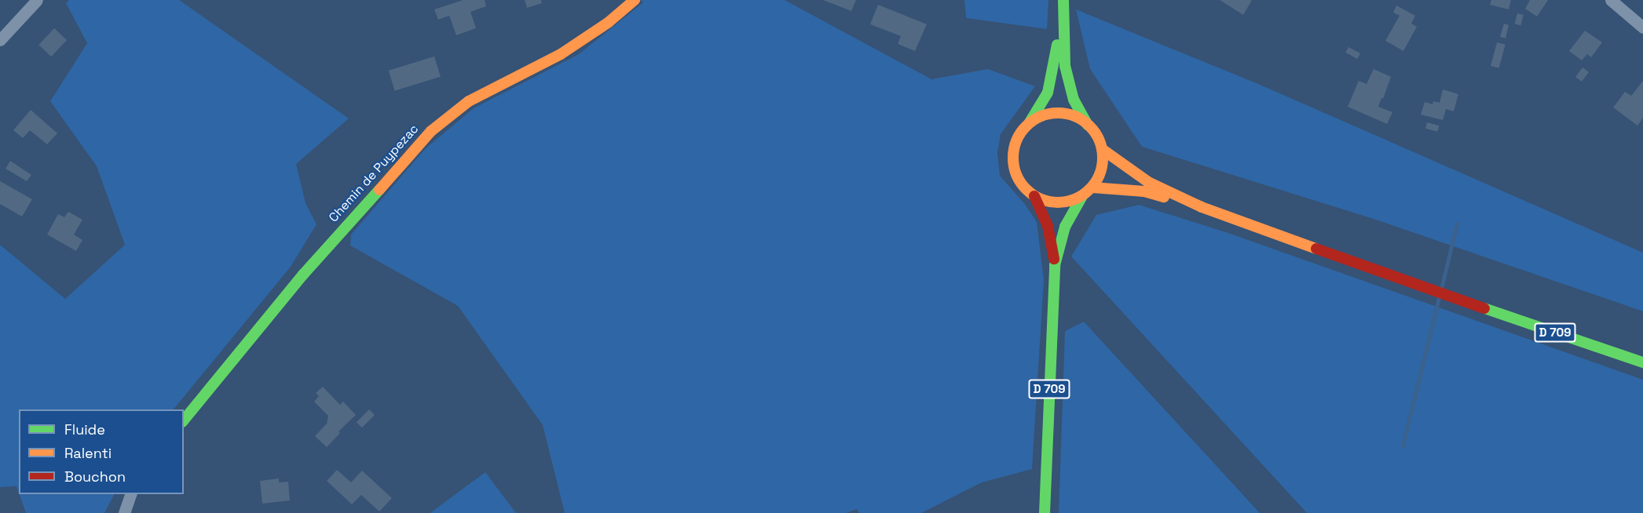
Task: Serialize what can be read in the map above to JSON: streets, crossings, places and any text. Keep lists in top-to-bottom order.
{
  "streets": {
    "main road": ["Chemin de Puypezac", "D 709"]
  },
  "legend": ["Fluide", "Ralenti", "Bouchon"]
}
